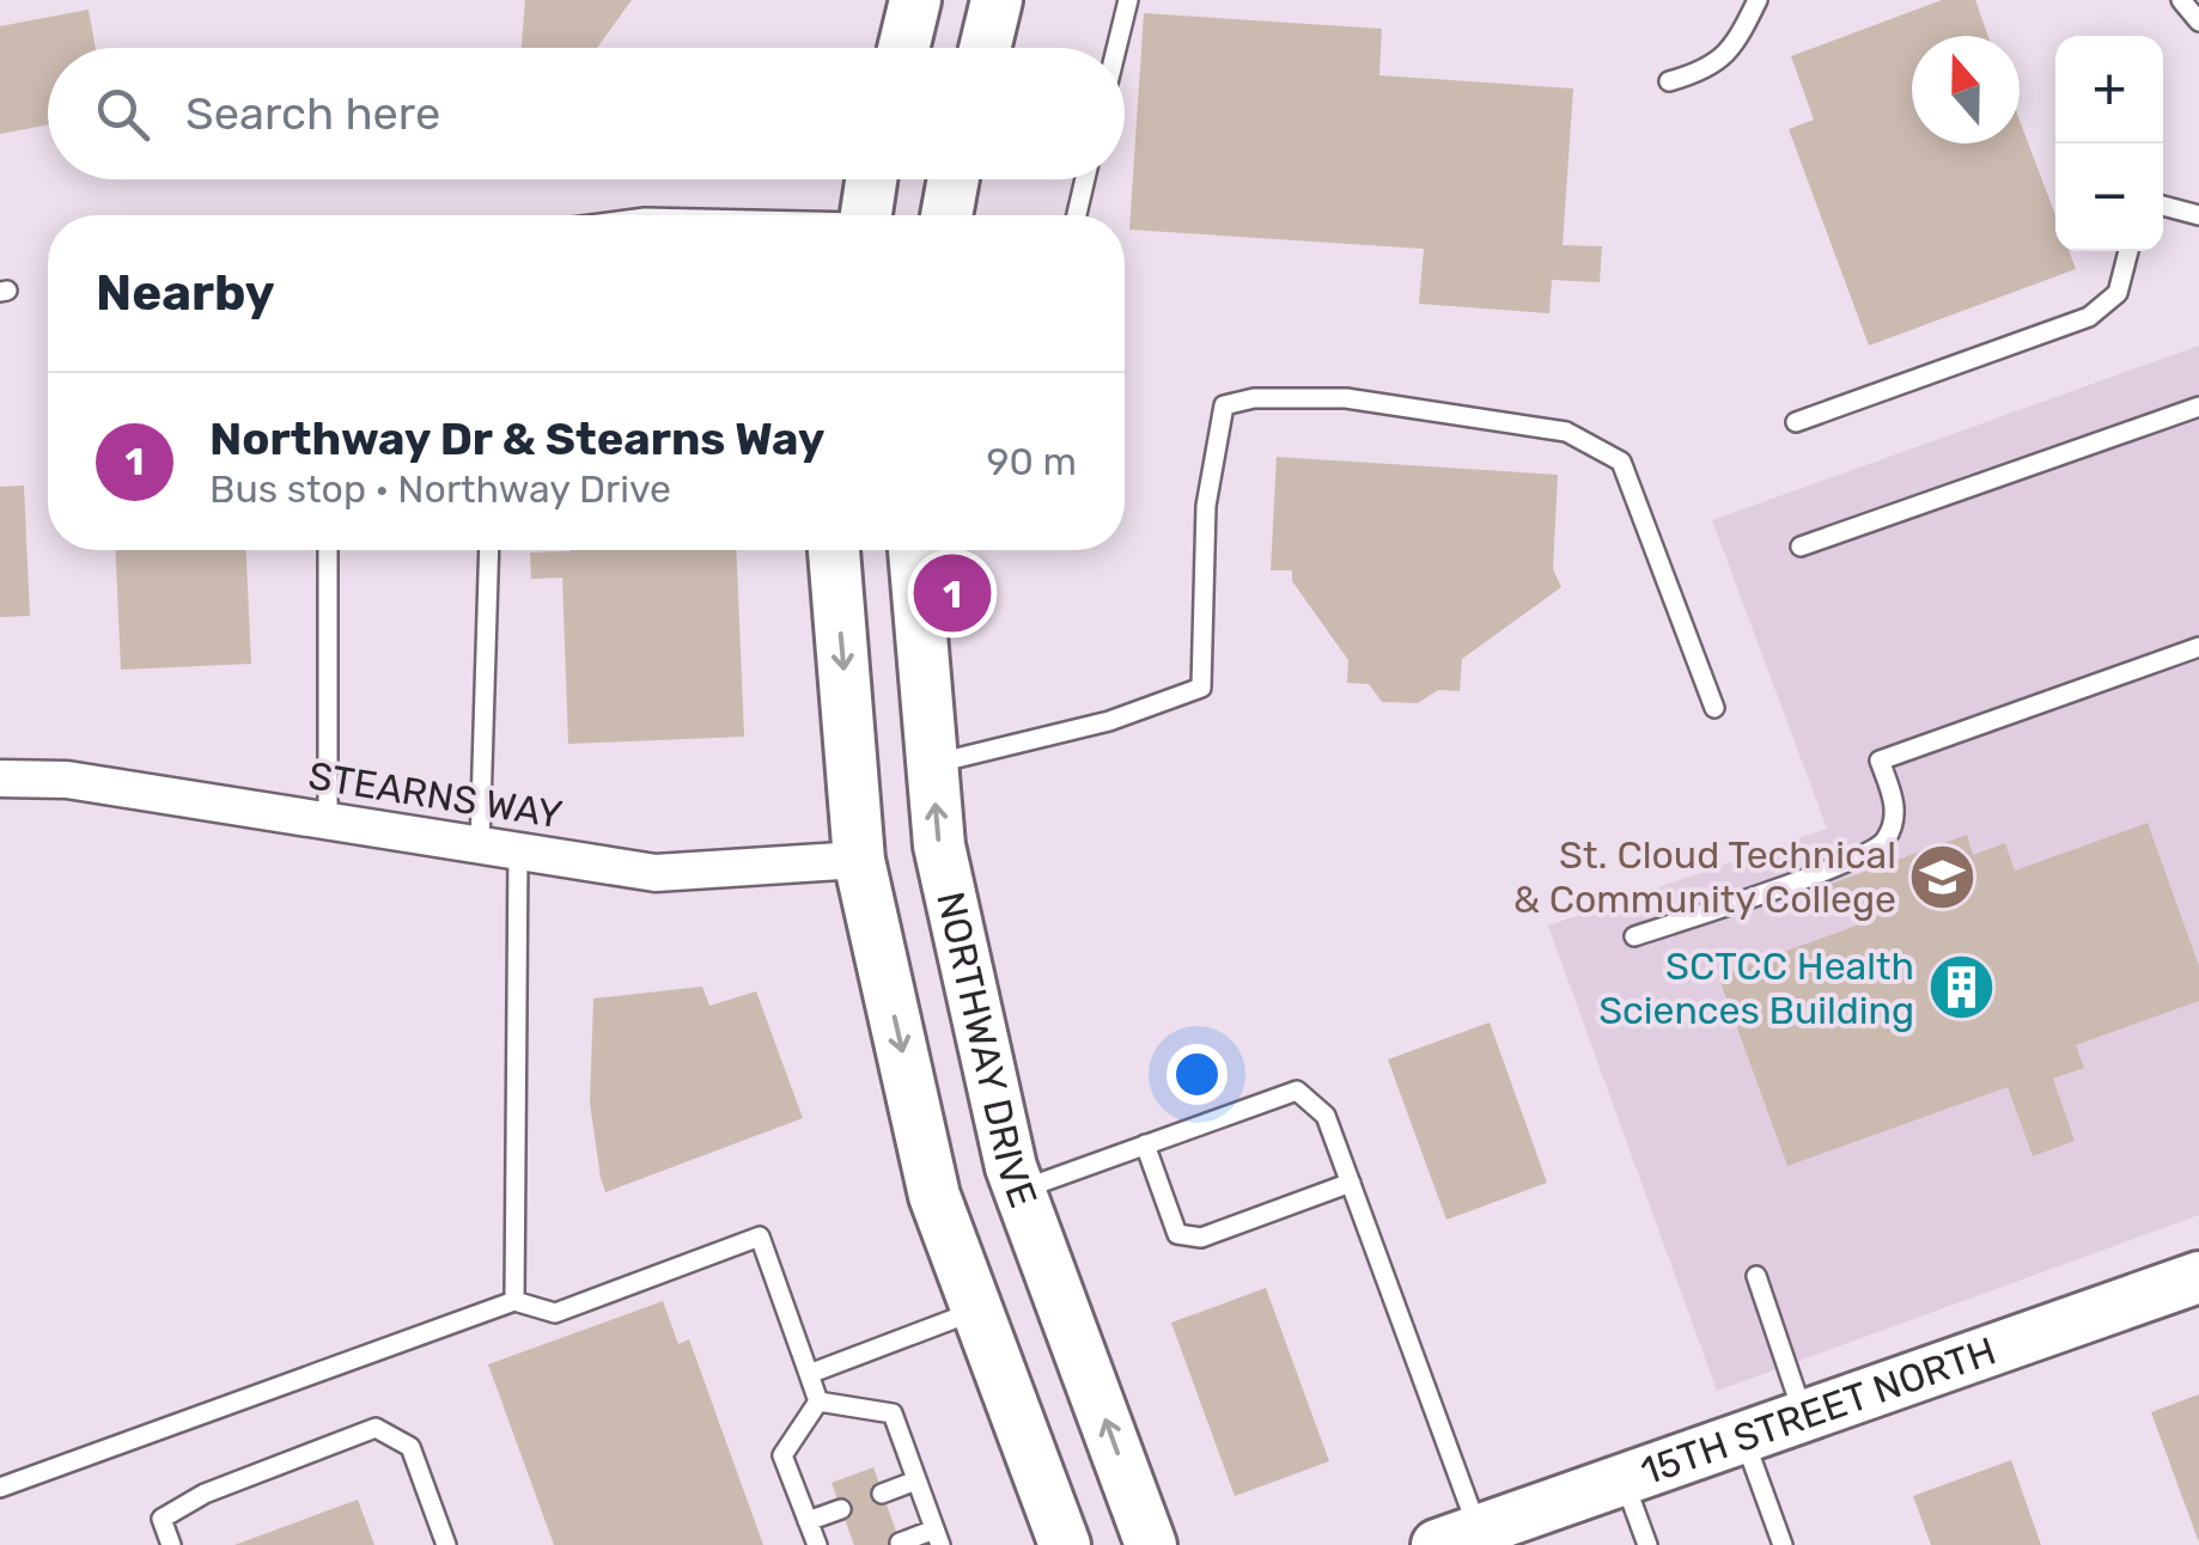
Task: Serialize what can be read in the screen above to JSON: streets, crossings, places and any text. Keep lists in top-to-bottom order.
{
  "streets": {
    "street": ["STEARNS WAY", "NORTHWAY DRIVE", "15TH STREET NORTH"]
  },
  "places": {
    "school or university": ["St. Cloud Technical & Community College"],
    "building": ["SCTCC Health Sciences Building"]
  },
  "north": "top",
  "page": {
    "map_buttons": ["+", "−"],
    "search": "Search here",
    "heading": "Nearby",
    "list": [
      {
        "mark": "1",
        "name": "Northway Dr & Stearns Way",
        "note": "Bus stop · Northway Drive",
        "value": "90 m"
      }
    ],
    "pins": "1"
  }
}
